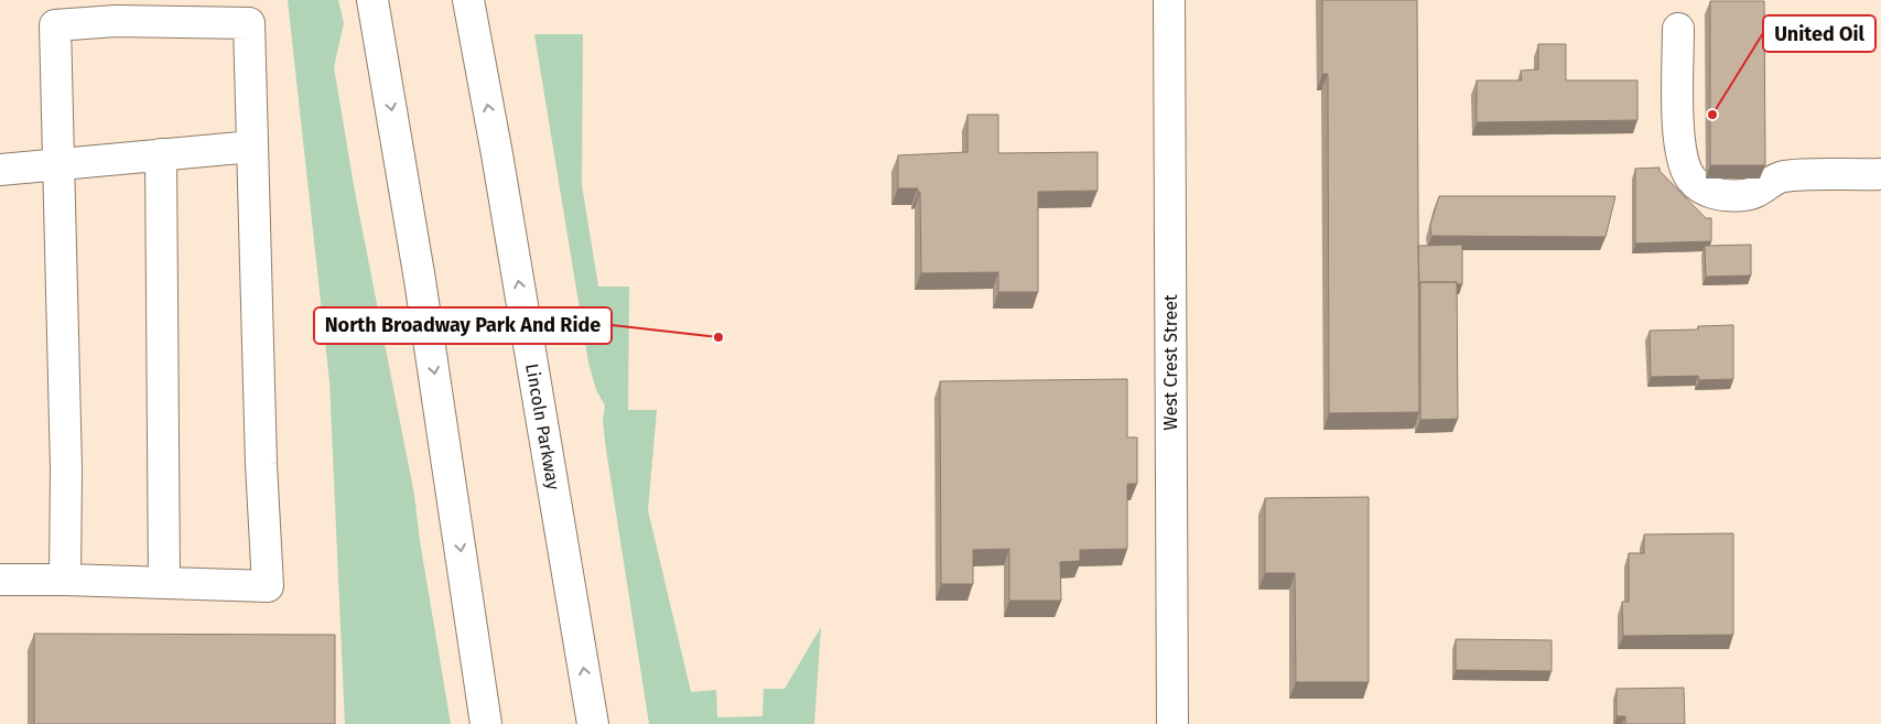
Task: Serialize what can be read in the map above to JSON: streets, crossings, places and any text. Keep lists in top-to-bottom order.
{
  "streets": {
    "main road": ["West Crest Street", "Lincoln Parkway"]
  },
  "places": ["United Oil", "North Broadway Park And Ride"]
}
